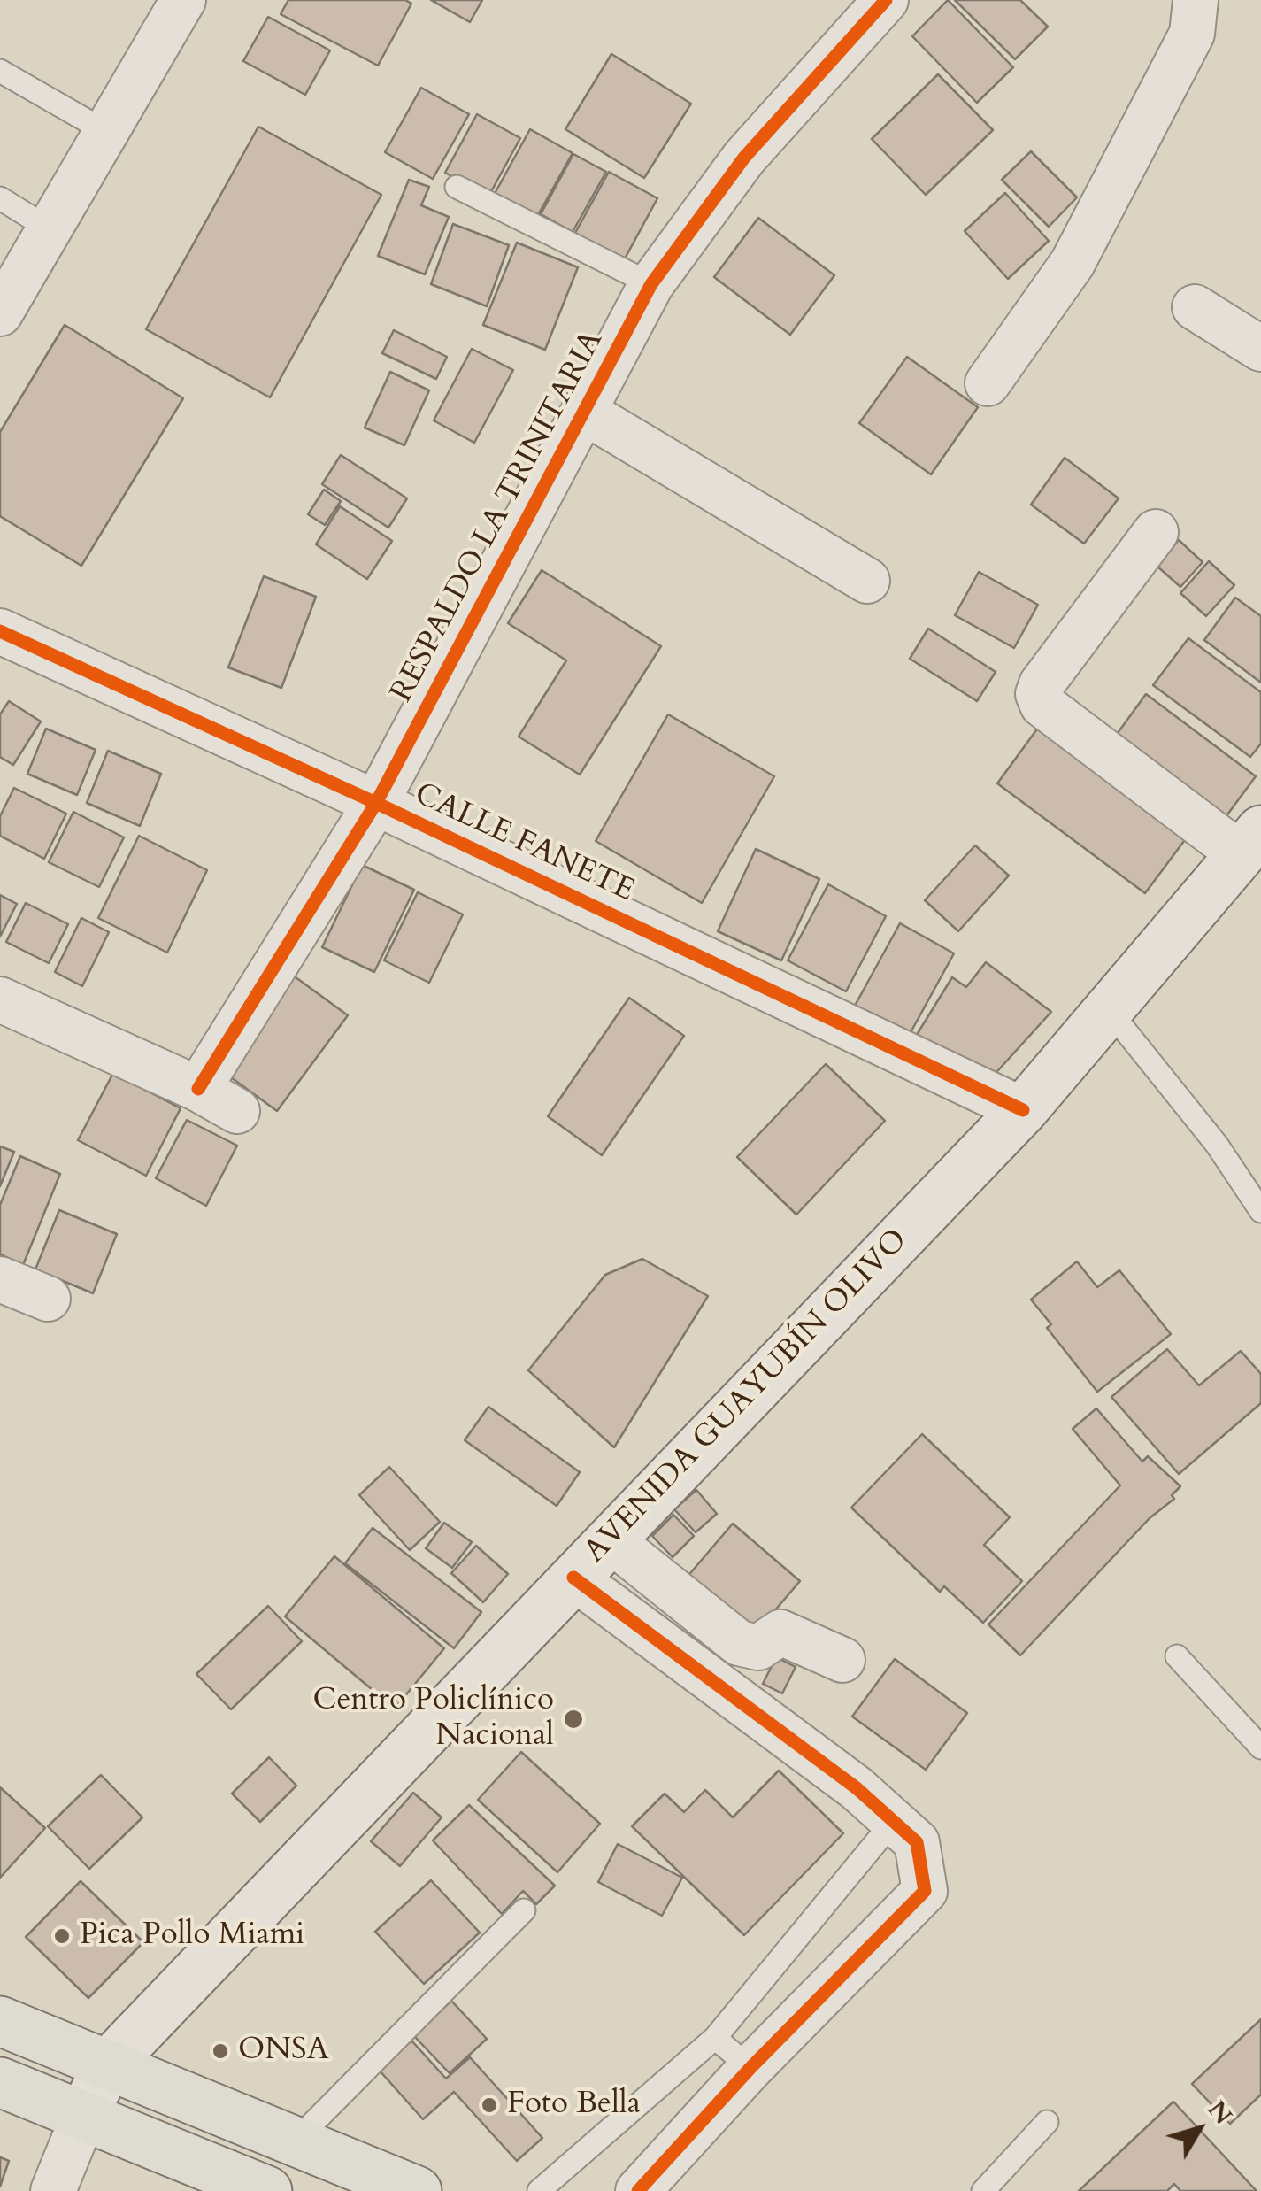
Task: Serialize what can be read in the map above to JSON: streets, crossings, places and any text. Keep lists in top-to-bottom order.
{
  "streets": {
    "main road": ["AVENIDA GUAYUBÍN OLIVO"],
    "street": ["RESPALDO LA TRINITARIA", "CALLE FANETE"]
  },
  "crossings": [
    ["RESPALDO LA TRINITARIA", "CALLE FANETE"],
    ["CALLE FANETE", "AVENIDA GUAYUBÍN OLIVO"]
  ],
  "places": [
    "Centro Policlínico Nacional",
    "Pica Pollo Miami",
    "ONSA",
    "Foto Bella"
  ],
  "north": "top right"
}
